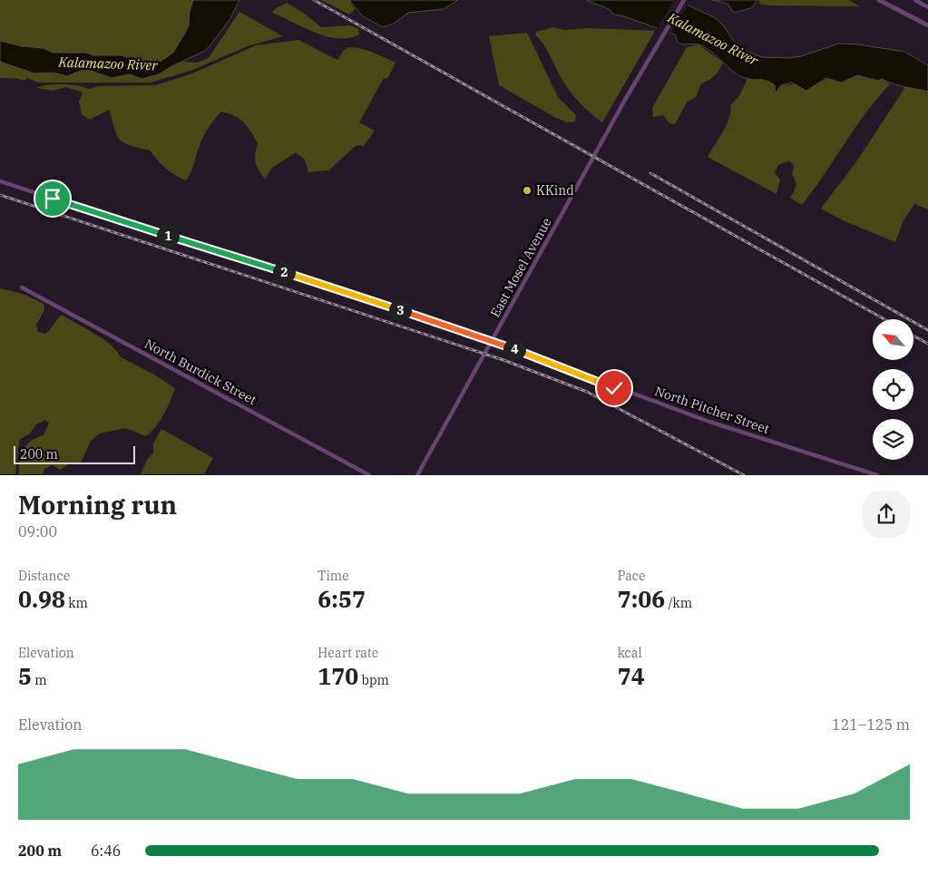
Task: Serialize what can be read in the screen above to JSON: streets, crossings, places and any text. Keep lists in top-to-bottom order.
{
  "streets": {
    "street": ["East Mosel Avenue", "North Burdick Street", "North Pitcher Street"]
  },
  "crossings": [
    ["East Mosel Avenue", "North Pitcher Street"]
  ],
  "water": ["Kalamazoo River"],
  "places": ["KKind"],
  "scale_bar": "200 m",
  "north": "top left",
  "page": {
    "pins": [
      "1",
      "2",
      "3",
      "4"
    ],
    "scale": "200 m",
    "heading": ["Morning run", "09:00"],
    "stats": [
      ["Distance", "0.98 km"],
      ["Time", "6:57"],
      ["Pace", "7:06 /km"],
      ["Elevation", "5 m"],
      ["Heart rate", "170 bpm"],
      ["kcal", "74"]
    ],
    "chart": ["Elevation", "121–125 m"],
    "list": [
      {
        "name": "200 m",
        "note": "6:46"
      }
    ]
  }
}
